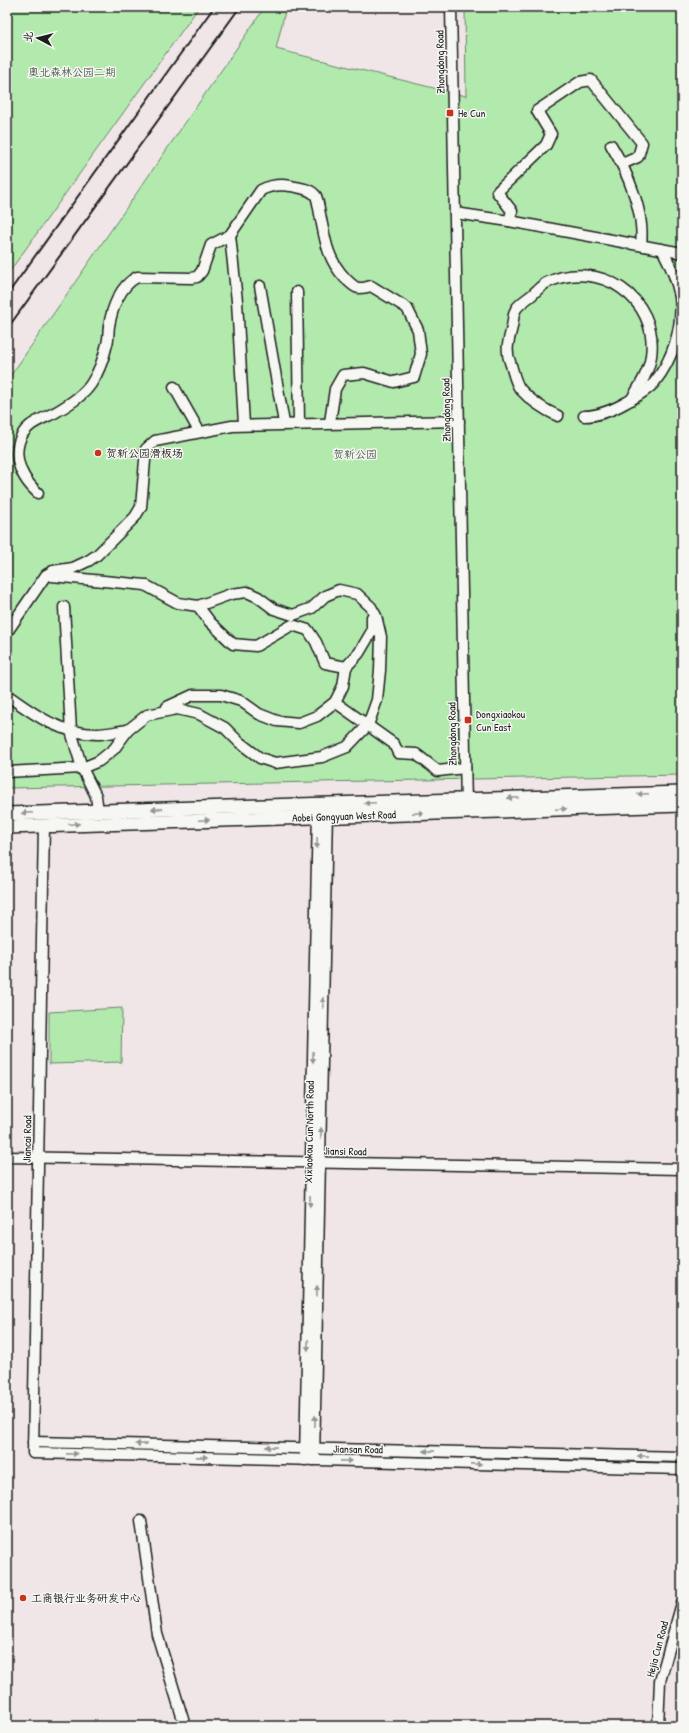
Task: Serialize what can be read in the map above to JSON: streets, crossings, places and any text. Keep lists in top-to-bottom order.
{
  "streets": {
    "main road": ["Aobei Gongyuan West Road"],
    "street": [
      "Zhongdong Road",
      "Xixiaokou Cun North Road",
      "Jiancai Road",
      "Jiansi Road",
      "Jiansan Road",
      "Hejia Cun Road"
    ]
  },
  "crossings": [
    ["Zhongdong Road", "Aobei Gongyuan West Road"],
    ["Aobei Gongyuan West Road", "Xixiaokou Cun North Road"],
    ["Aobei Gongyuan West Road", "Jiancai Road"],
    ["Xixiaokou Cun North Road", "Jiansi Road"],
    ["Xixiaokou Cun North Road", "Jiansan Road"],
    ["Jiancai Road", "Jiansi Road"],
    ["Jiancai Road", "Jiansan Road"]
  ],
  "parks": ["奥北森林公园二期", "贺新公园"],
  "places": {
    "transit": ["He Cun", "Dongxiaokou Cun East"],
    "other": ["贺新公园滑板场", "工商银行业务研发中心"]
  },
  "north": "left"
}
